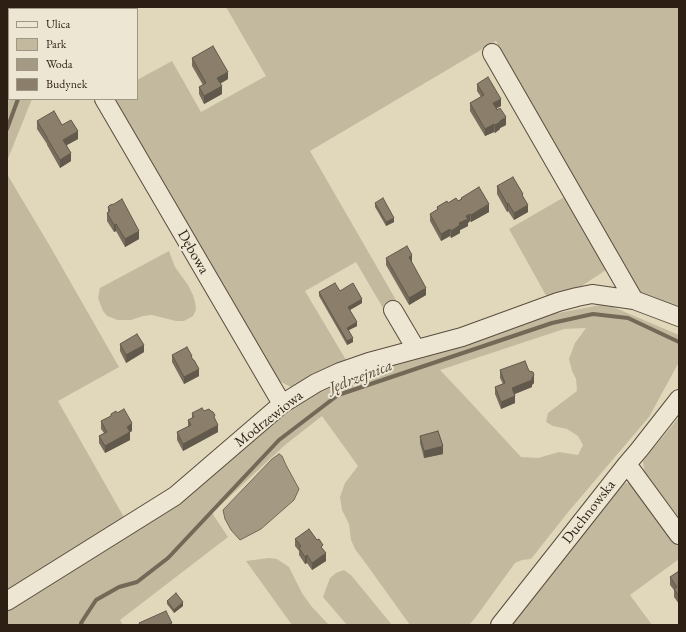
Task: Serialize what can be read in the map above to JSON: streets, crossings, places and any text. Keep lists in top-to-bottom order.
{
  "streets": {
    "street": ["Dębowa", "Modrzewiowa", "Duchnowska"]
  },
  "crossings": [
    ["Dębowa", "Modrzewiowa"]
  ],
  "water": ["Jędrzejnica"],
  "legend": [
    "Ulica",
    "Park",
    "Woda",
    "Budynek"
  ]
}
